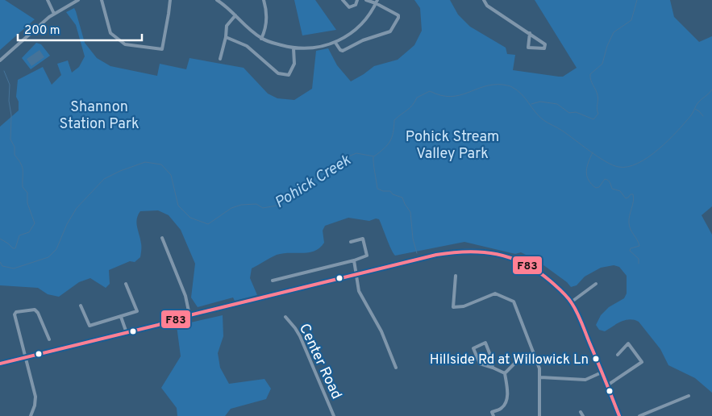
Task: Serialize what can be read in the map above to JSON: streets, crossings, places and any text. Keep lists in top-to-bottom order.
{
  "streets": {
    "street": ["Center Road"]
  },
  "water": ["Pohick Creek"],
  "parks": ["Shannon Station Park", "Pohick Stream Valley Park"],
  "places": ["Hillside Rd at Willowick Ln"],
  "lines": ["transit line F83"],
  "scale_bar": "200 m"
}
